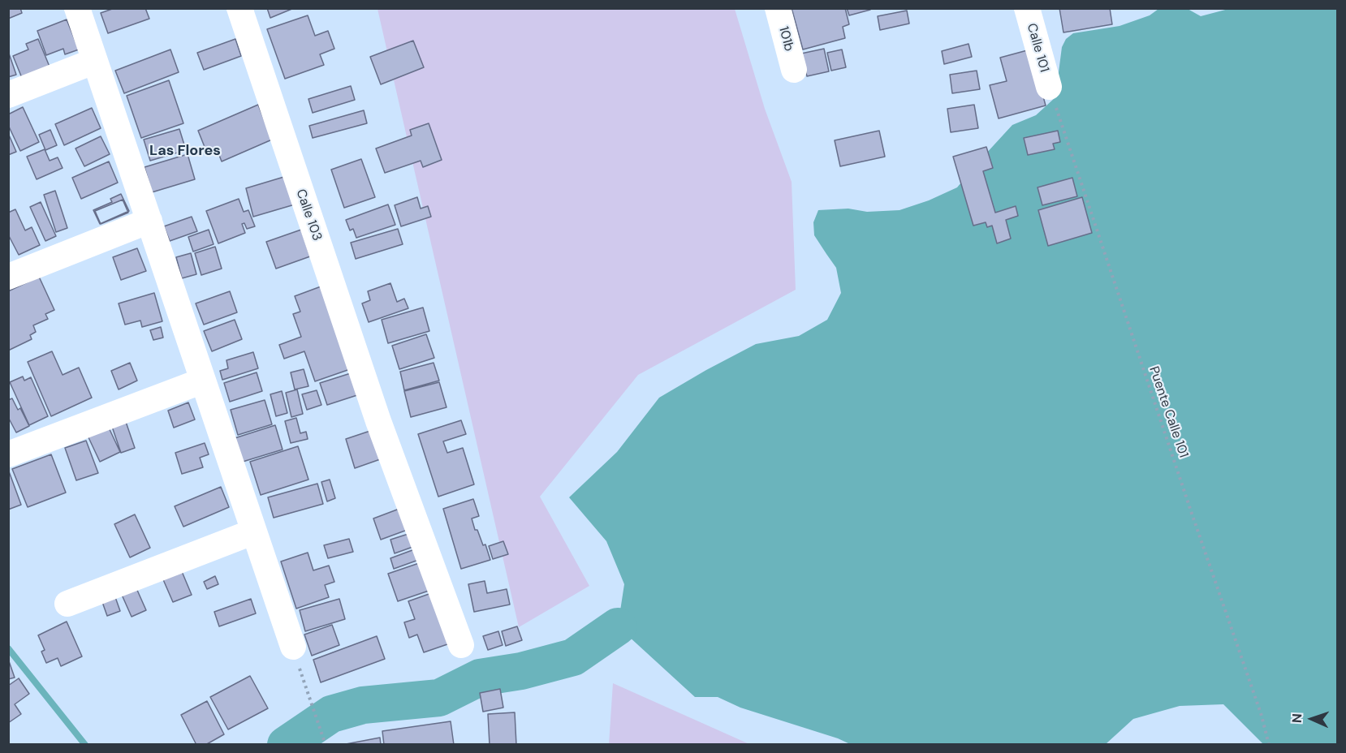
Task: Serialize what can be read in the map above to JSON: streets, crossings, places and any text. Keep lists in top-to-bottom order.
{
  "streets": {
    "street": ["101b", "Calle 101", "Calle 103"],
    "path": ["Puente Calle 101"]
  },
  "crossings": [
    ["Calle 101", "Puente Calle 101"]
  ],
  "districts": ["Las Flores"],
  "north": "left"
}
